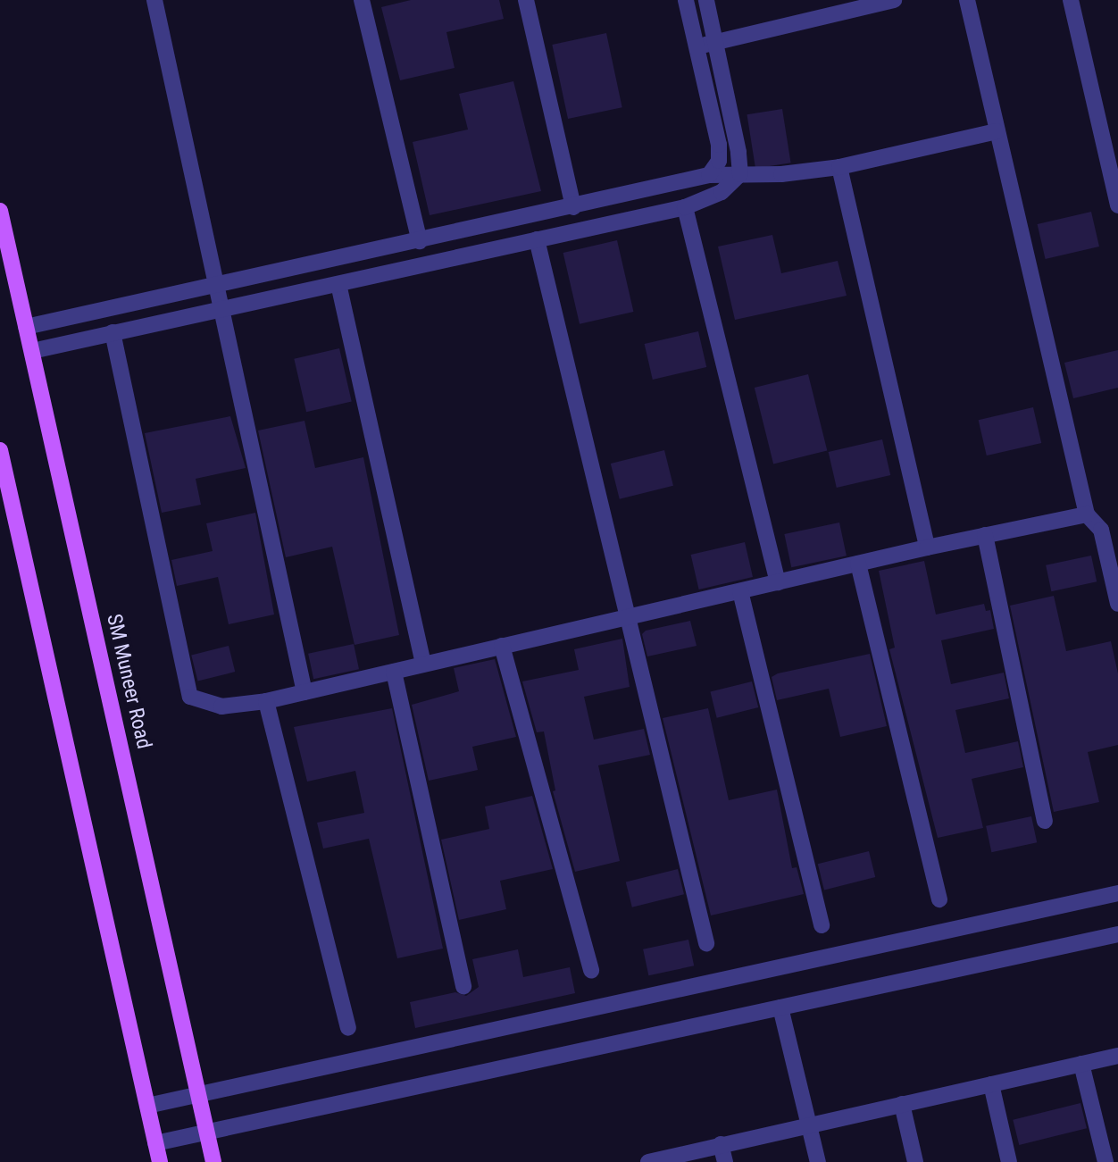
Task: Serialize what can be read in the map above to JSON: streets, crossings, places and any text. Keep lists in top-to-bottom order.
{
  "streets": {
    "main road": ["SM Muneer Road"]
  }
}
